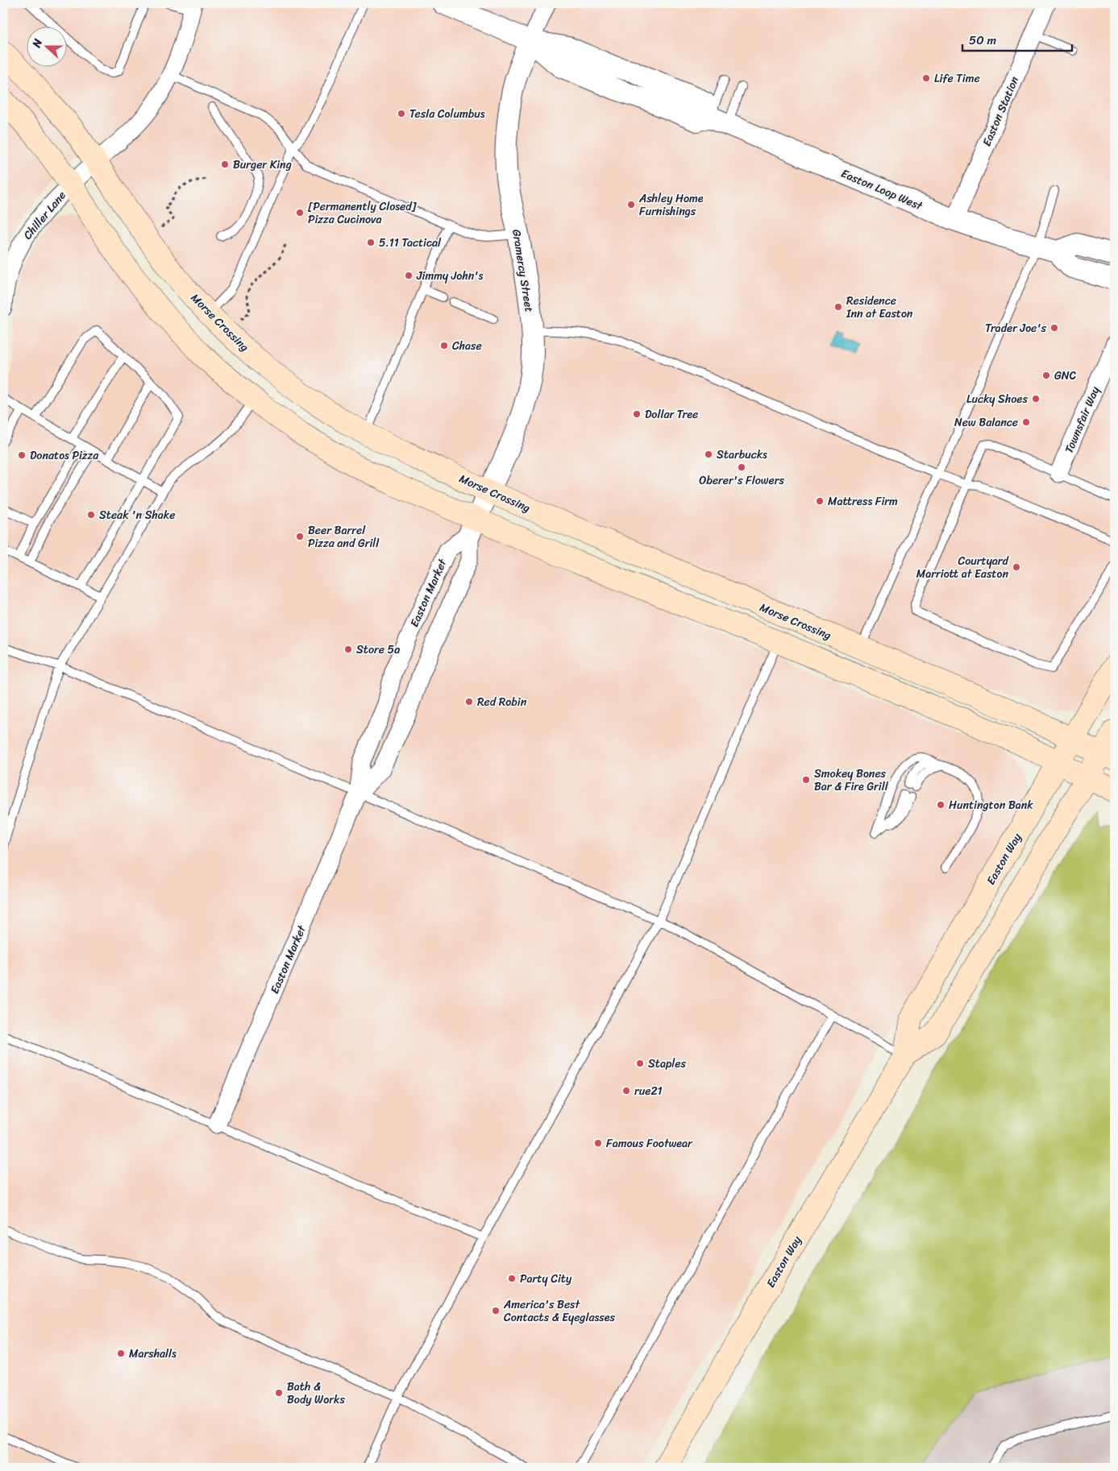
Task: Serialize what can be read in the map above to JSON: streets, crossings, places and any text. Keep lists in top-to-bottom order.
{
  "streets": {
    "main road": ["Morse Crossing", "Easton Way"],
    "street": [
      "Easton Station",
      "Easton Loop West",
      "Chiller Lane",
      "Gramercy Street",
      "Townsfair Way",
      "Easton Market"
    ]
  },
  "crossings": [
    ["Easton Station", "Easton Loop West"],
    ["Easton Loop West", "Gramercy Street"],
    ["Chiller Lane", "Morse Crossing"],
    ["Gramercy Street", "Morse Crossing"],
    ["Gramercy Street", "Easton Market"],
    ["Morse Crossing", "Easton Market"],
    ["Morse Crossing", "Easton Way"]
  ],
  "places": [
    "Life Time",
    "Tesla Columbus",
    "Burger King",
    "Ashley Home Furnishings",
    "[Permanently Closed] Pizza Cucinova",
    "5.11 Tactical",
    "Jimmy John's",
    "Residence Inn at Easton",
    "Trader Joe's",
    "Chase",
    "GNC",
    "Lucky Shoes",
    "Dollar Tree",
    "New Balance",
    "Starbucks",
    "Donatos Pizza",
    "Oberer's Flowers",
    "Mattress Firm",
    "Steak 'n Shake",
    "Beer Barrel Pizza and Grill",
    "Courtyard Marriott at Easton",
    "Store 5a",
    "Red Robin",
    "Smokey Bones Bar & Fire Grill",
    "Huntington Bank",
    "Staples",
    "rue21",
    "Famous Footwear",
    "Party City",
    "America's Best Contacts & Eyeglasses",
    "Marshalls",
    "Bath & Body Works"
  ],
  "scale_bar": "50 m",
  "north": "left"
}
